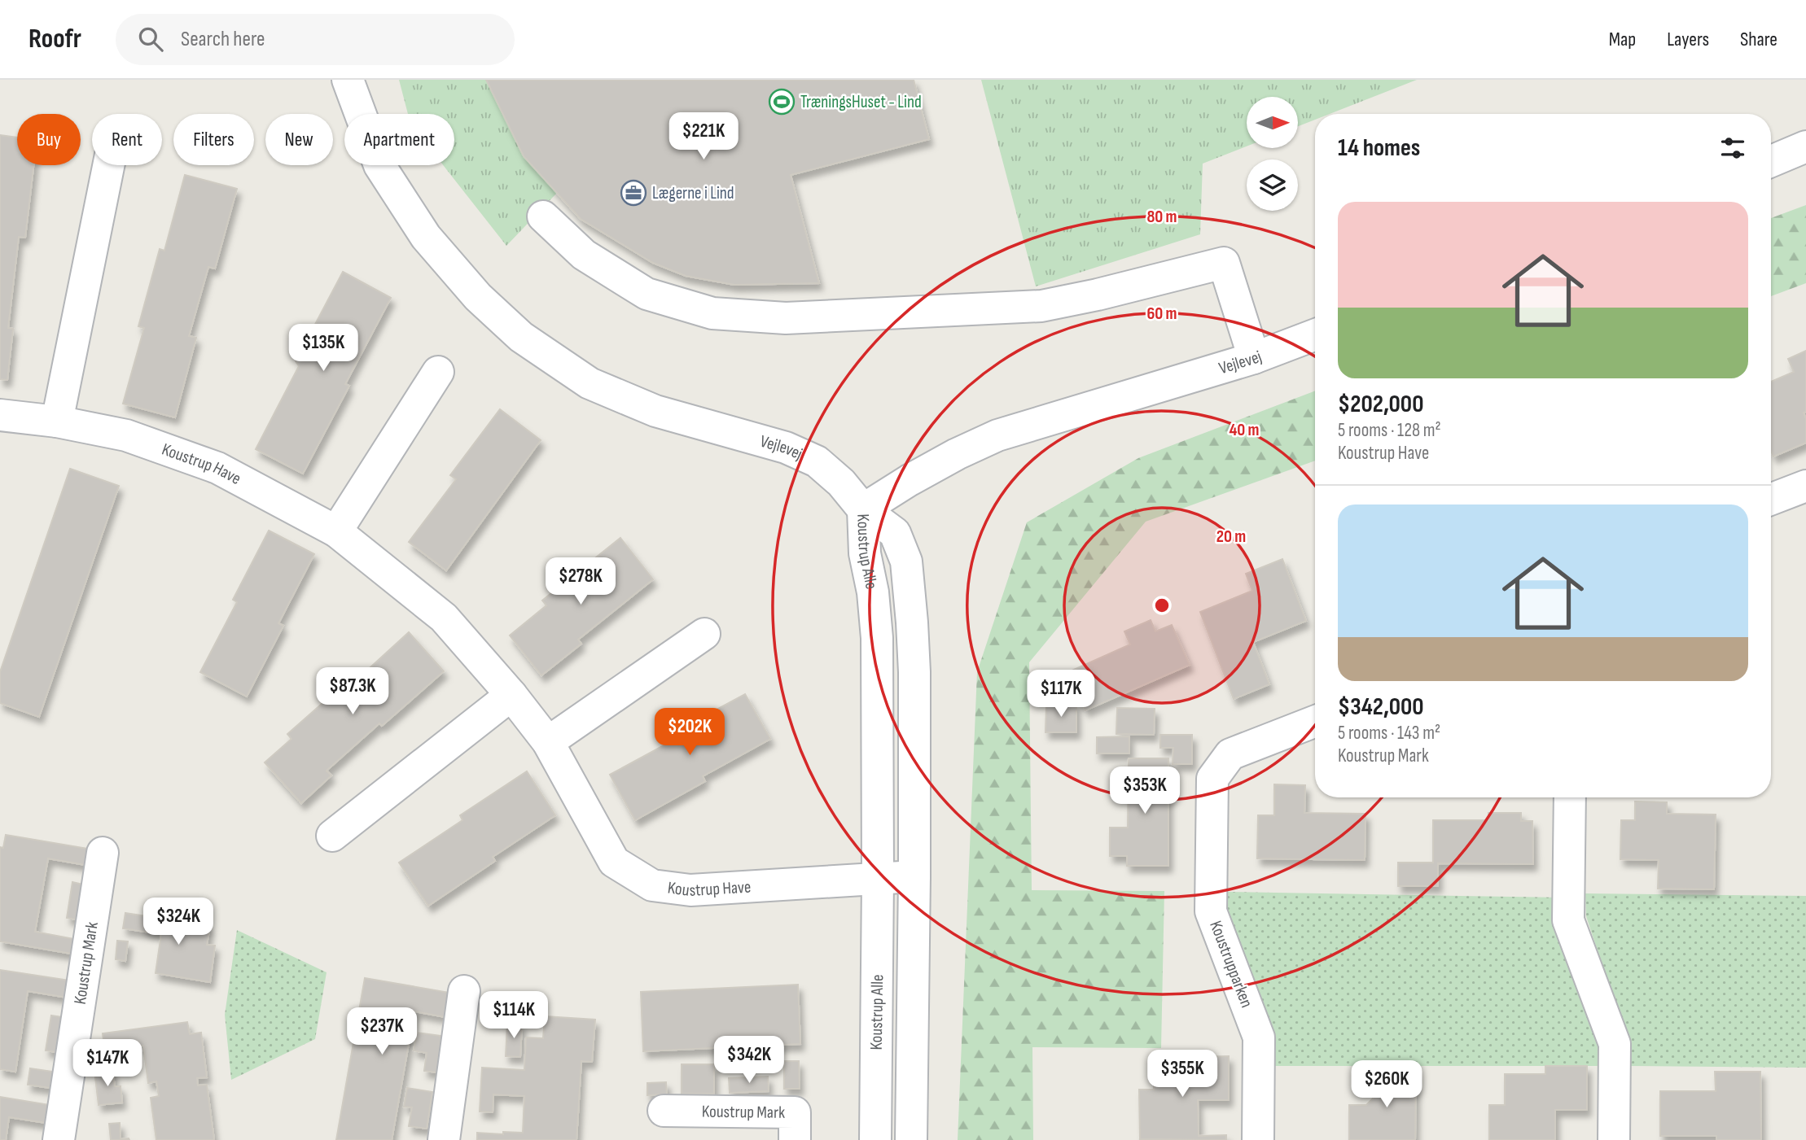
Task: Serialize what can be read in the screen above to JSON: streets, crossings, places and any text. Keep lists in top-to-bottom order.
{
  "streets": {
    "street": [
      "Vejlevej",
      "Koustrup Have",
      "Koustrup Alle",
      "Koustrup Mark",
      "Koustrupparken"
    ]
  },
  "crossings": [
    ["Vejlevej", "Koustrup Alle"],
    ["Koustrup Have", "Koustrup Alle"]
  ],
  "places": {
    "sports": ["TræningsHuset - Lind"],
    "office": ["Lægerne i Lind"]
  },
  "north": "right",
  "page": {
    "header": "Roofr",
    "search": "Search here",
    "nav": ["Map", "Layers", "Share"],
    "price": [
      "$221K",
      "$135K",
      "$278K",
      "$87.3K",
      "$117K",
      "$202K",
      "$353K",
      "$324K",
      "$114K",
      "$237K",
      "$342K",
      "$147K",
      "$355K",
      "$260K"
    ],
    "chip": [
      "Buy",
      "Rent",
      "Filters",
      "New",
      "Apartment"
    ],
    "heading": "14 homes",
    "list": [
      {
        "name": "$202,000",
        "note": "5 rooms · 128 m² · Koustrup Have"
      },
      {
        "name": "$342,000",
        "note": "5 rooms · 143 m² · Koustrup Mark"
      }
    ]
  },
  "rings": [
    "80 m",
    "60 m",
    "40 m",
    "20 m"
  ]
}
